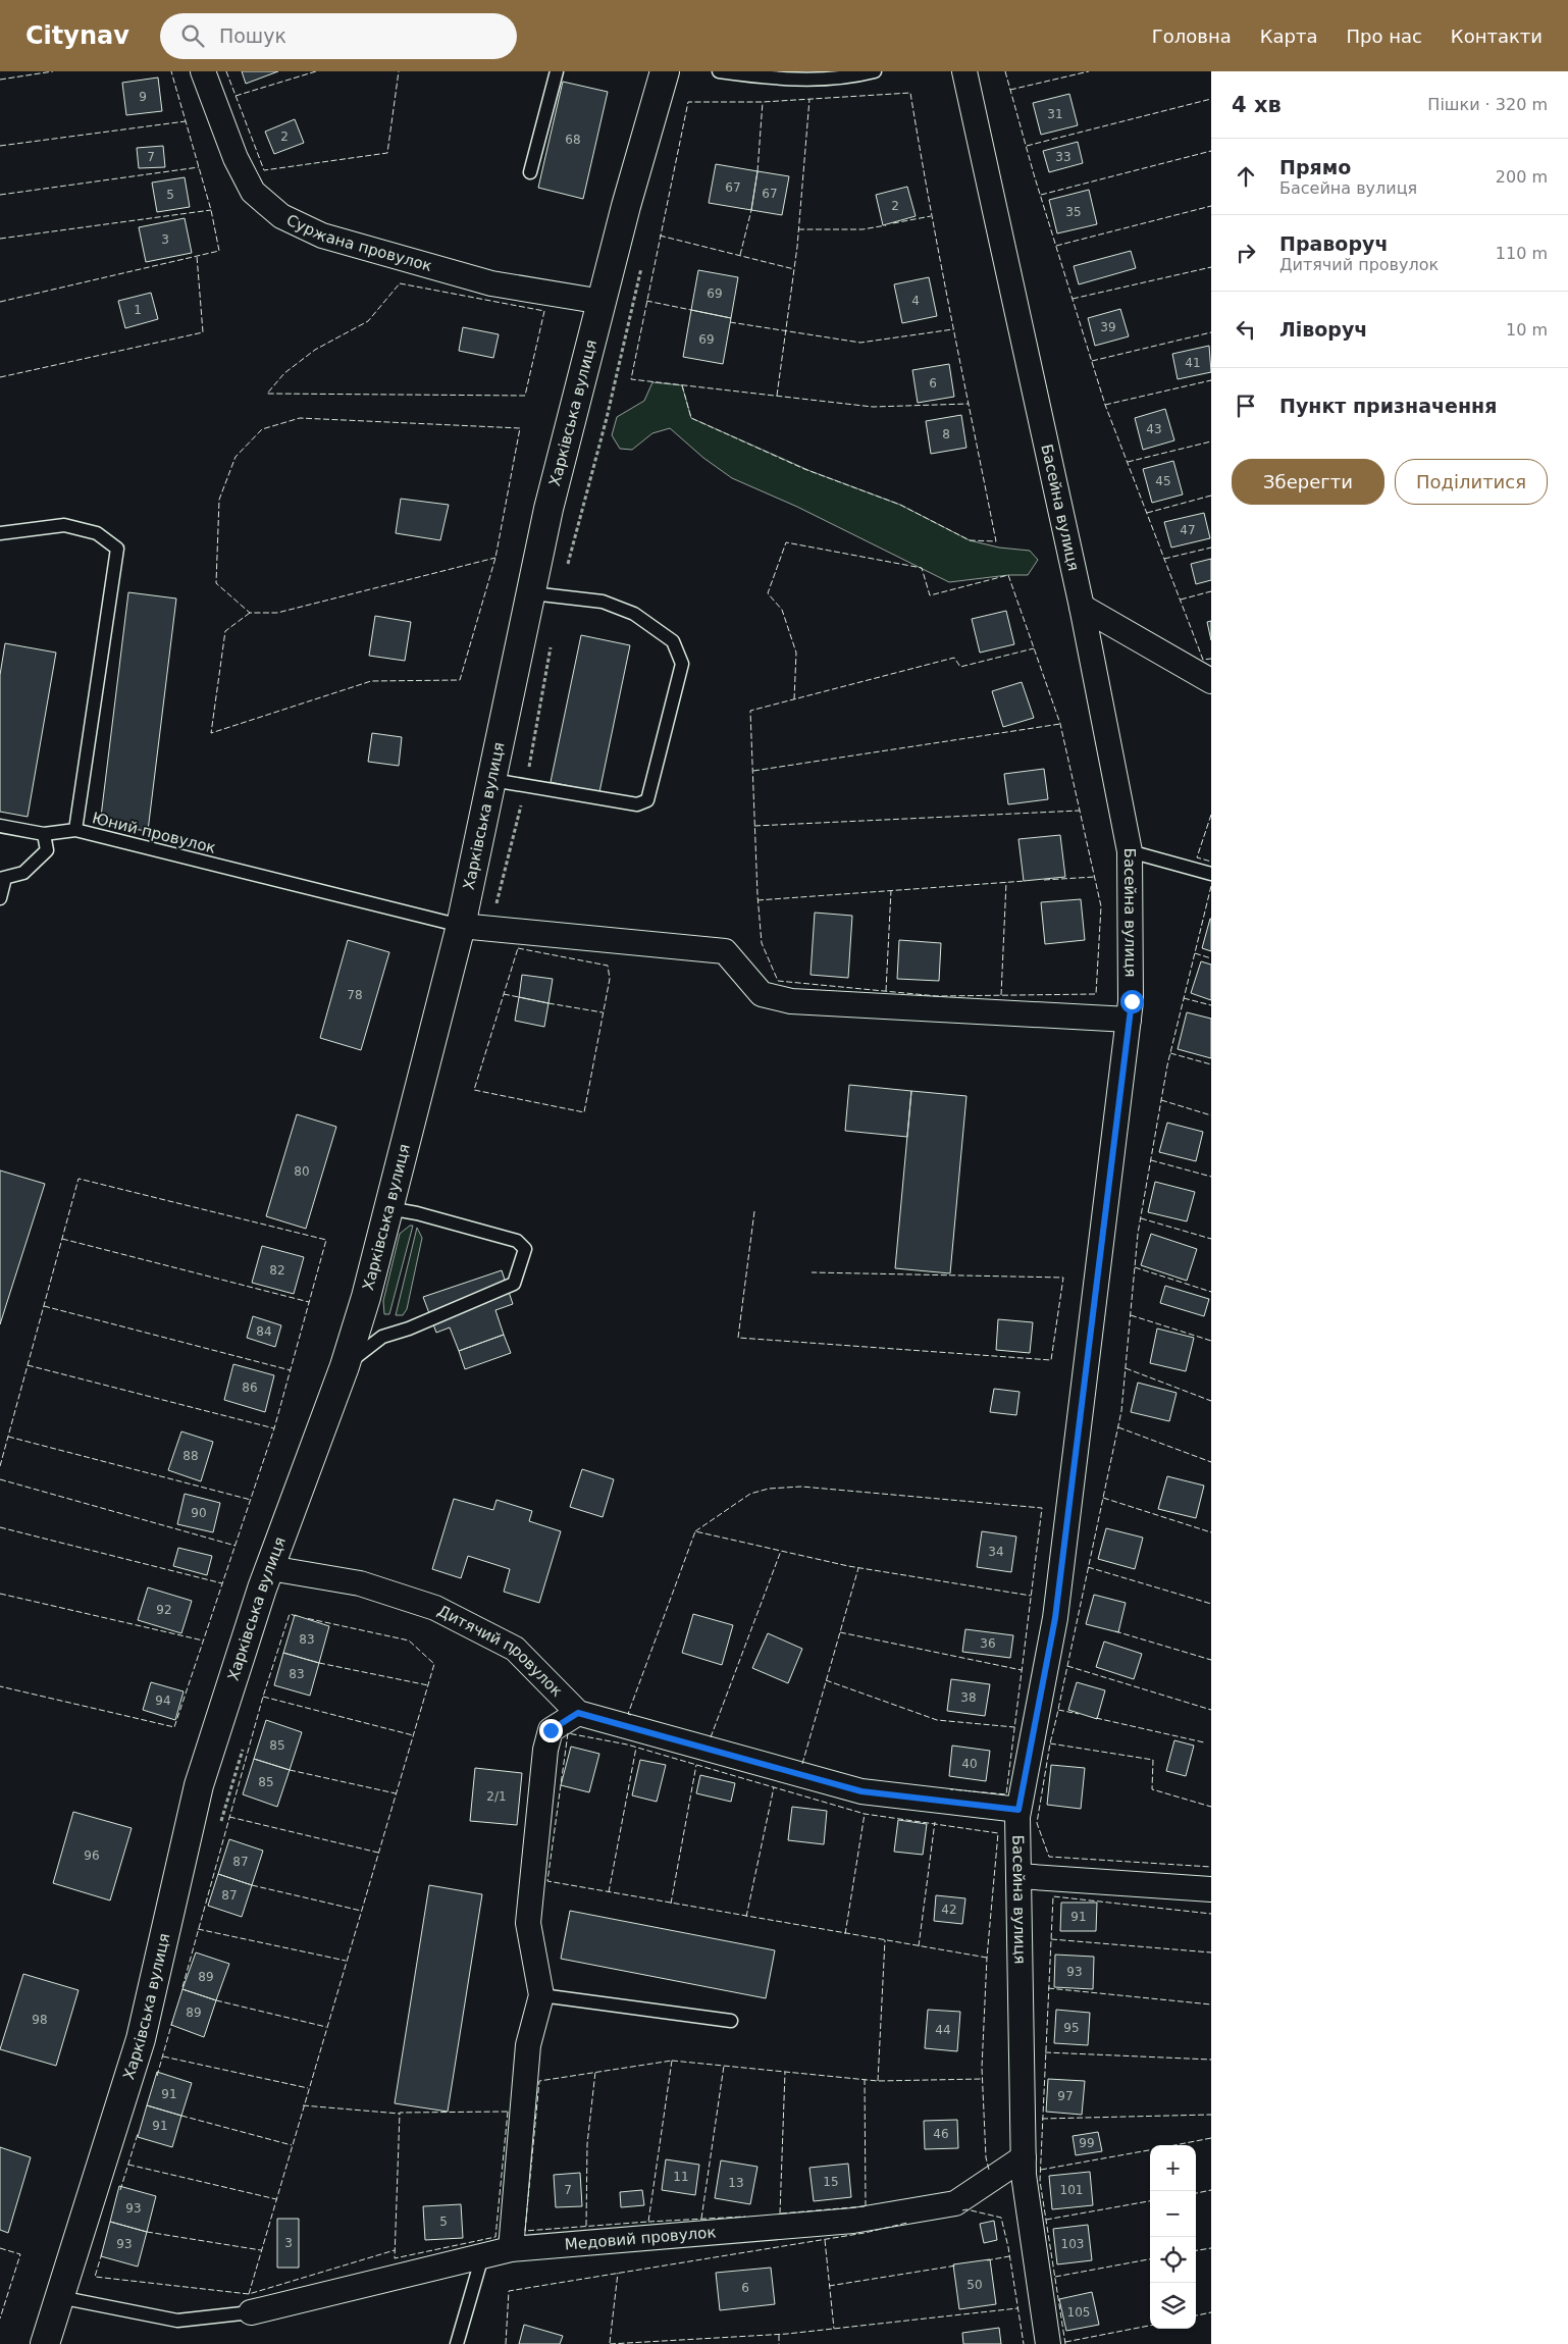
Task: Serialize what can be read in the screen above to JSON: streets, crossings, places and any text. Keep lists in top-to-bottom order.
{
  "streets": {
    "main road": ["Харківська вулиця"],
    "street": [
      "Суржана провулок",
      "Басейна вулиця",
      "Дитячий провулок",
      "Медовий провулок"
    ],
    "lane": ["Юний провулок"]
  },
  "crossings": [
    ["Суржана провулок", "Харківська вулиця"],
    ["Харківська вулиця", "Юний провулок"],
    ["Харківська вулиця", "Дитячий провулок"],
    ["Басейна вулиця", "Дитячий провулок"],
    ["Басейна вулиця", "Медовий провулок"]
  ],
  "house_numbers": [
    "9",
    "31",
    "2",
    "68",
    "7",
    "33",
    "67",
    "67",
    "5",
    "2",
    "35",
    "3",
    "69",
    "4",
    "1",
    "39",
    "69",
    "41",
    "6",
    "43",
    "8",
    "45",
    "47",
    "78",
    "80",
    "82",
    "84",
    "86",
    "88",
    "90",
    "34",
    "92",
    "83",
    "36",
    "83",
    "38",
    "94",
    "85",
    "40",
    "85",
    "2/1",
    "96",
    "87",
    "87",
    "42",
    "91",
    "93",
    "89",
    "89",
    "98",
    "95",
    "44",
    "91",
    "97",
    "91",
    "46",
    "99",
    "11",
    "15",
    "13",
    "7",
    "101",
    "93",
    "5",
    "3",
    "93",
    "103",
    "50",
    "6",
    "105"
  ],
  "page": {
    "header": "Citynav",
    "search": "Пошук",
    "nav": [
      "Головна",
      "Карта",
      "Про нас",
      "Контакти"
    ],
    "heading": ["4 хв", "Пішки · 320 m"],
    "list": [
      ["Прямо", "Басейна вулиця", "200 m"],
      ["Праворуч", "Дитячий провулок", "110 m"],
      ["Ліворуч", "10 m"],
      "Пункт призначення"
    ],
    "buttons": ["Зберегти", "Поділитися"],
    "map_buttons": ["+", "−"]
  }
}
